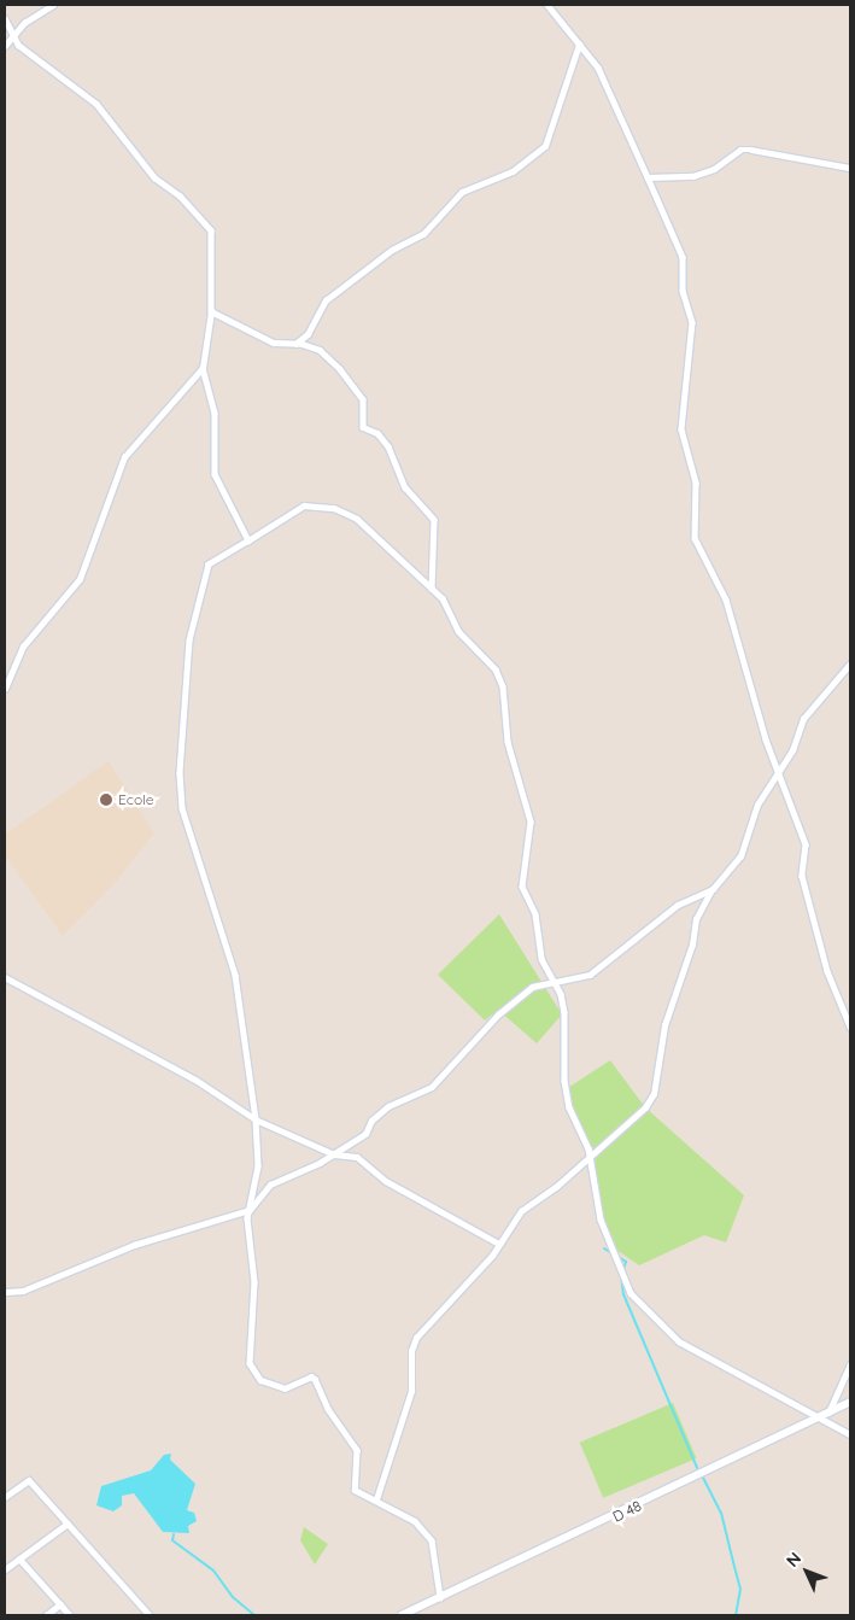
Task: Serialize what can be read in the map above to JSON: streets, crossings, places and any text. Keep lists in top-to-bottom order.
{
  "streets": {
    "street": ["D 48"]
  },
  "places": ["Ecole"],
  "north": "top left"
}
